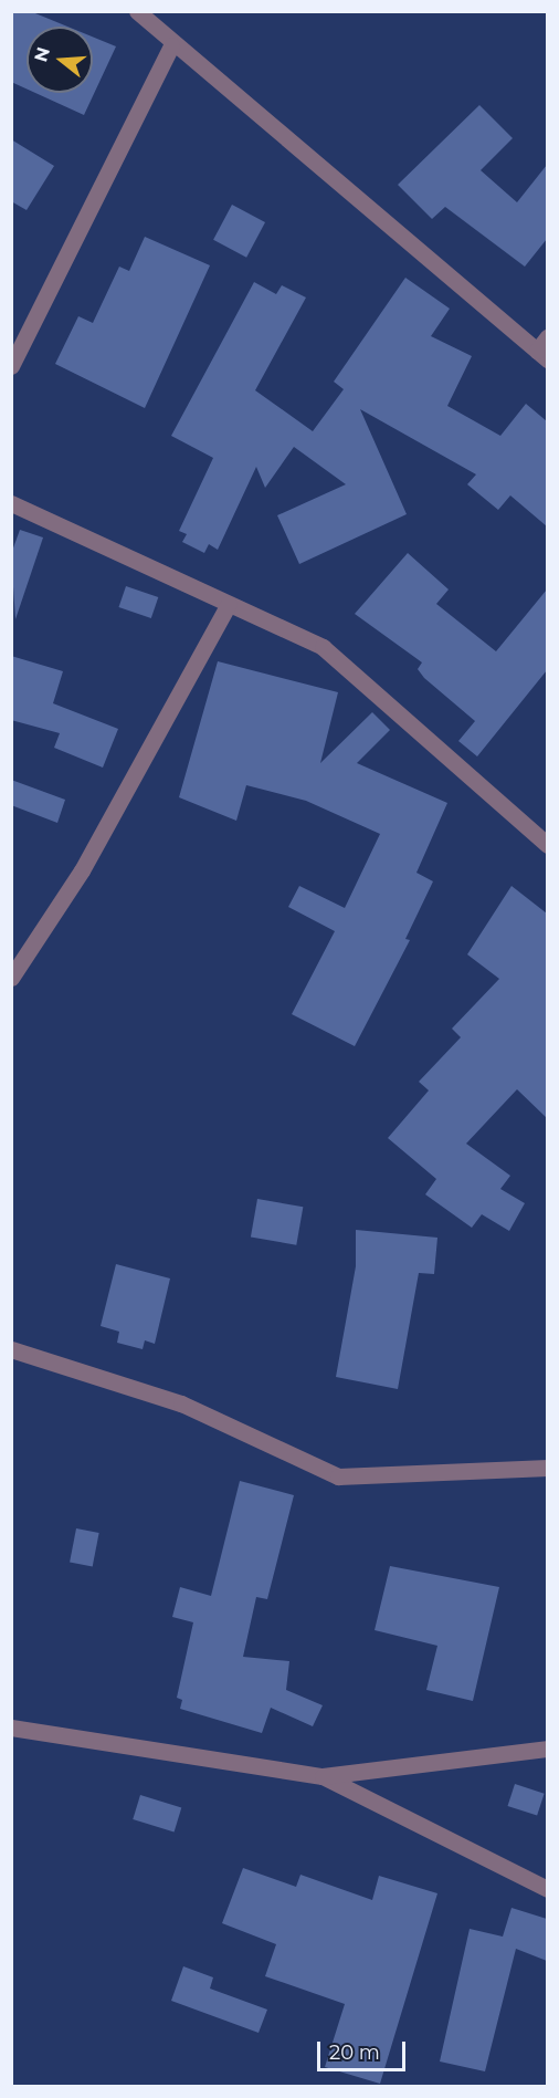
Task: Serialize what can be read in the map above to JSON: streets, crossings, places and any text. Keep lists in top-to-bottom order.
{
  "scale_bar": "20 m",
  "north": "left"
}
